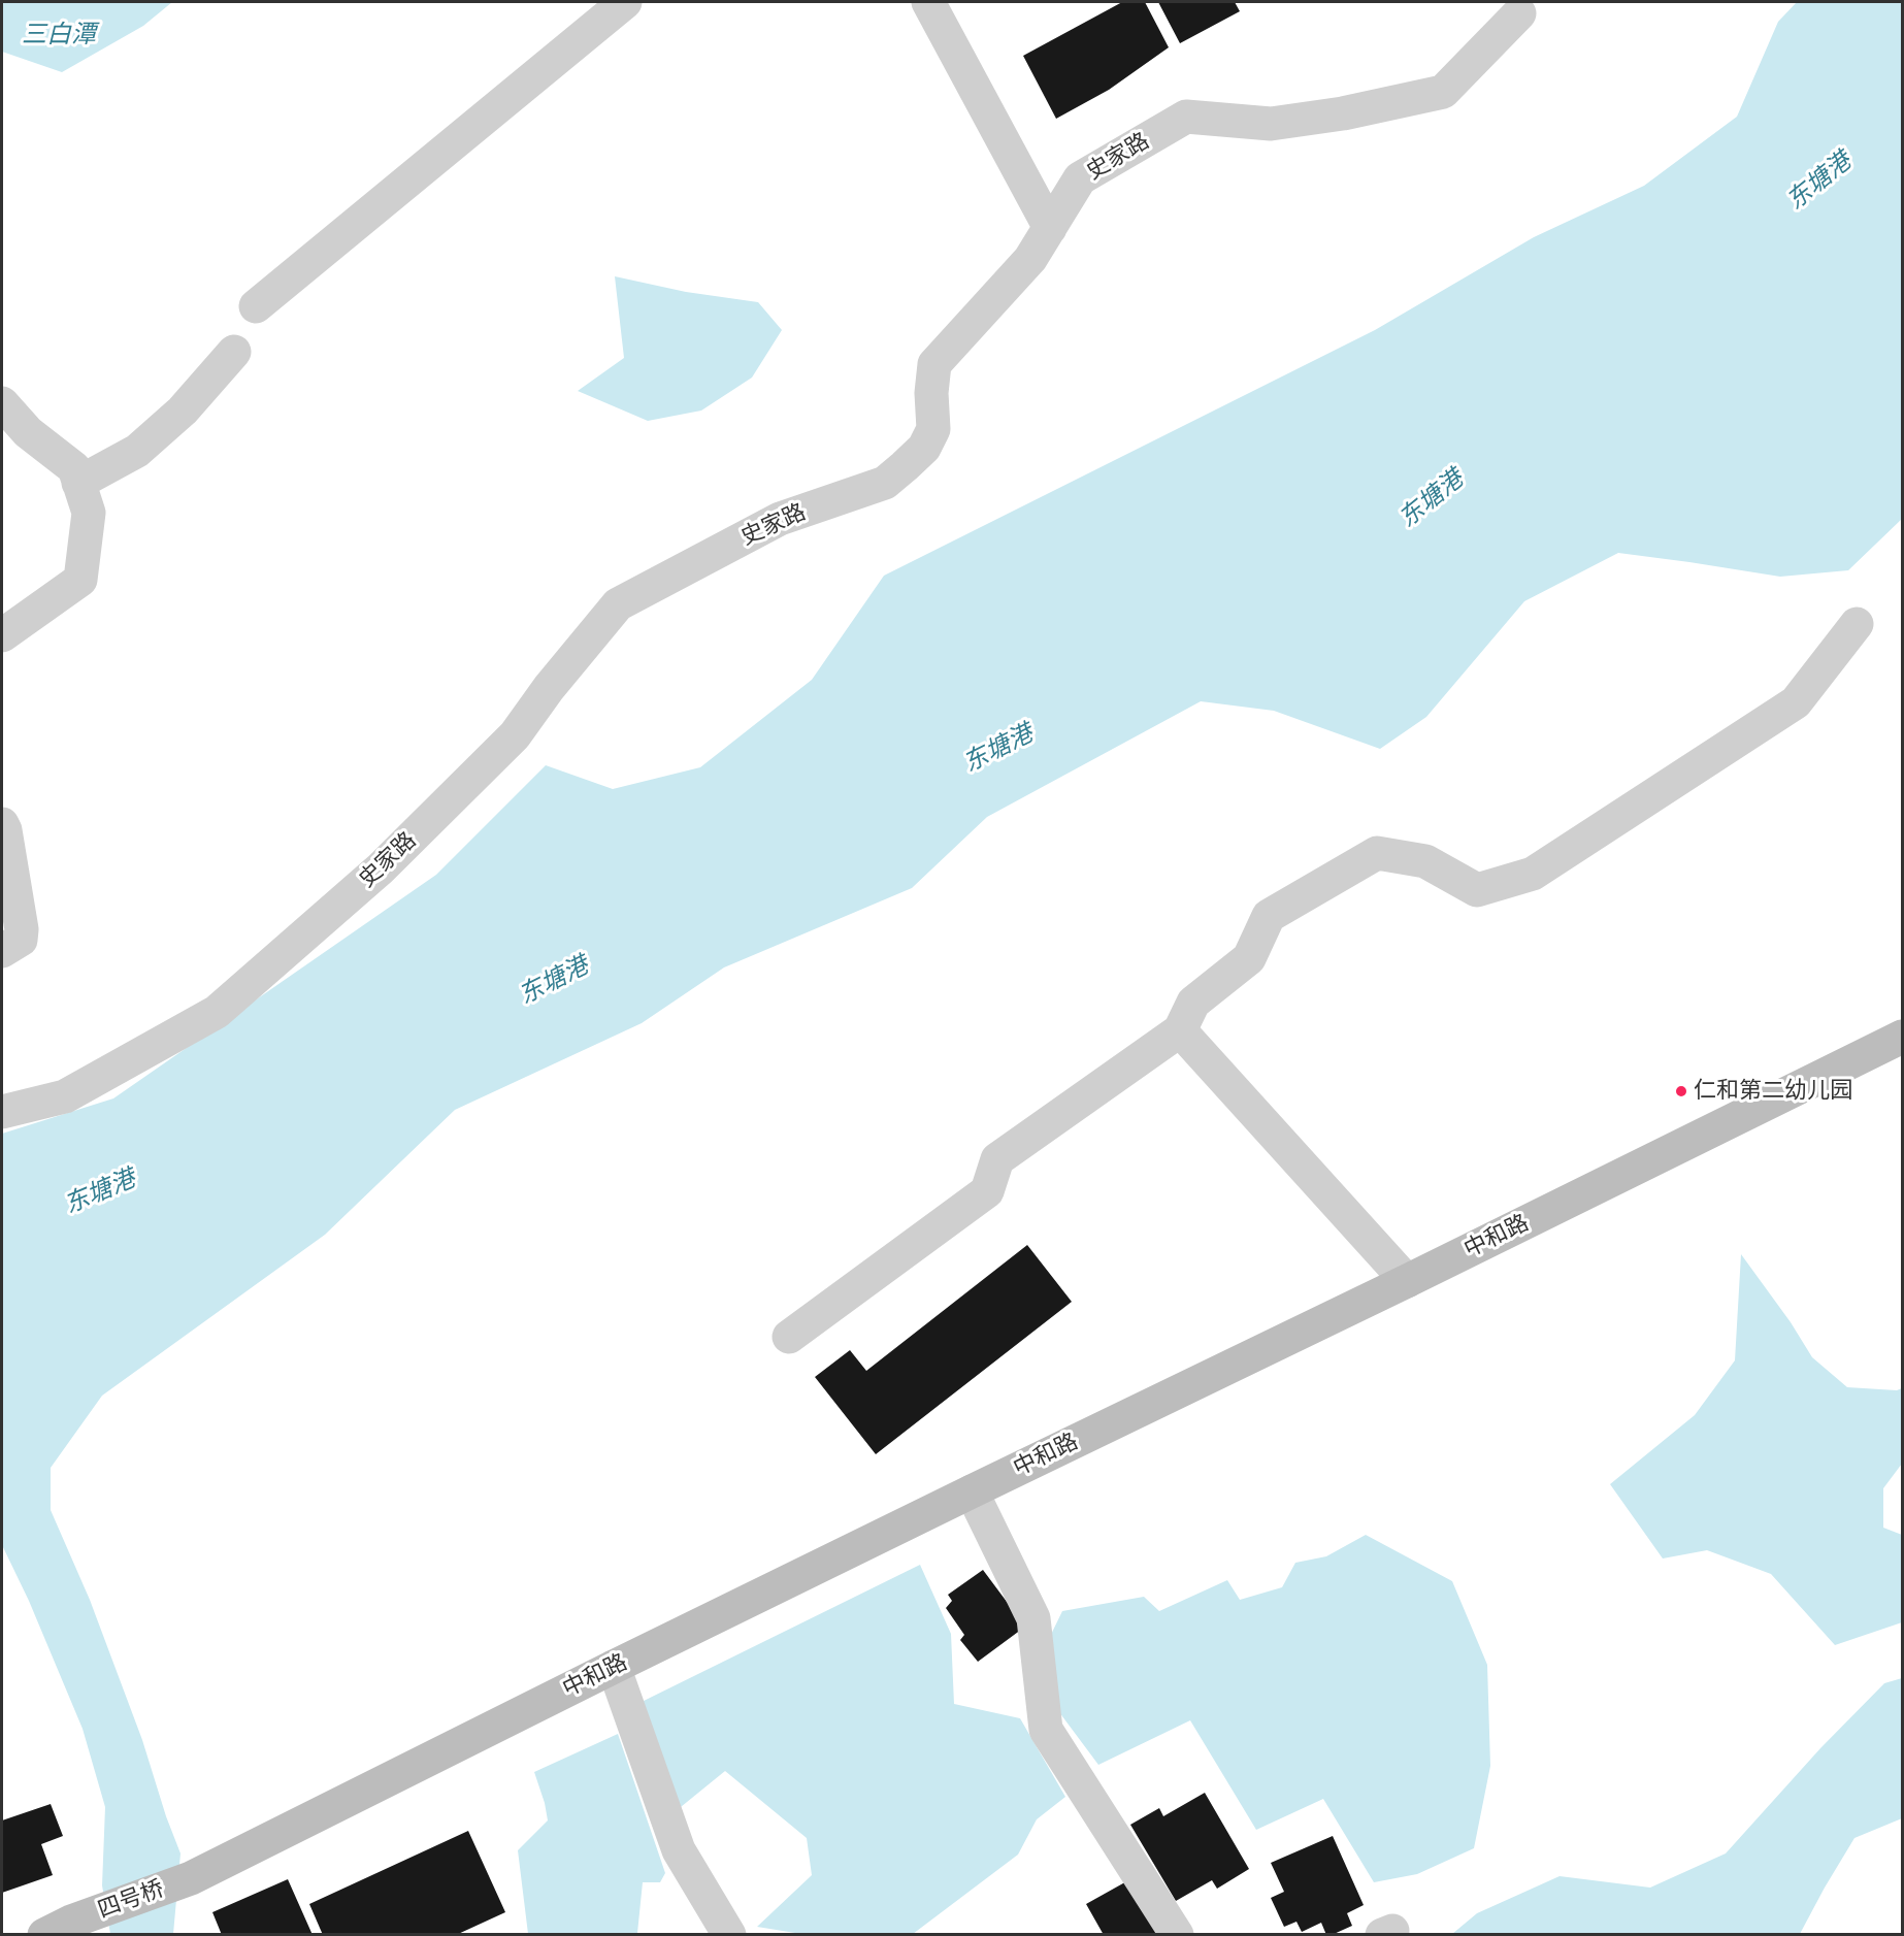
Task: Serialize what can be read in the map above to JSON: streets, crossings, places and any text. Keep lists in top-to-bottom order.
{
  "streets": {
    "street": ["史家路", "中和路", "四号桥"]
  },
  "crossings": [
    ["中和路", "四号桥"]
  ],
  "water": ["三白潭", "东塘港"],
  "places": ["仁和第二幼儿园"]
}
